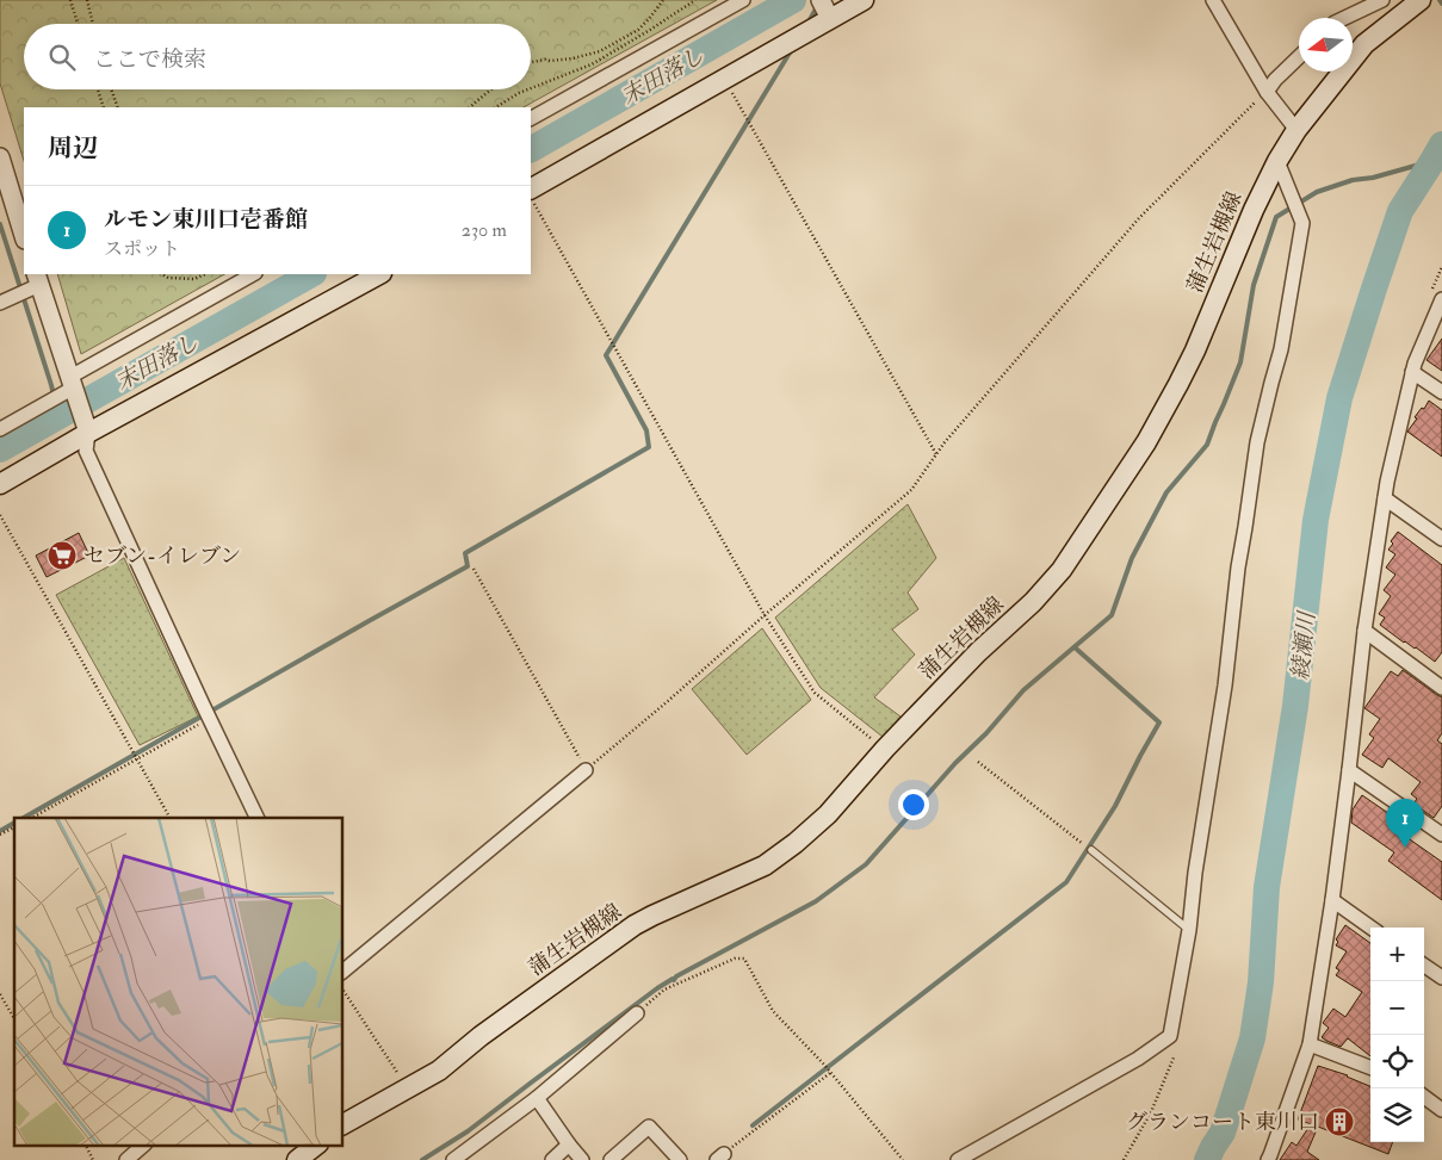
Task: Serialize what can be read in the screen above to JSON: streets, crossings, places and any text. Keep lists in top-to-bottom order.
{
  "streets": {
    "main road": ["蒲生岩槻線"]
  },
  "water": ["末田落し", "綾瀬川"],
  "places": {
    "supermarket": ["セブン-イレブン"],
    "building": ["グランコート東川口"]
  },
  "north": "left",
  "page": {
    "search": "ここで検索",
    "heading": "周辺",
    "list": [
      {
        "mark": "1",
        "name": "ルモン東川口壱番館",
        "note": "スポット",
        "value": "230 m"
      }
    ],
    "pins": "1",
    "map_buttons": ["+", "−"]
  }
}
